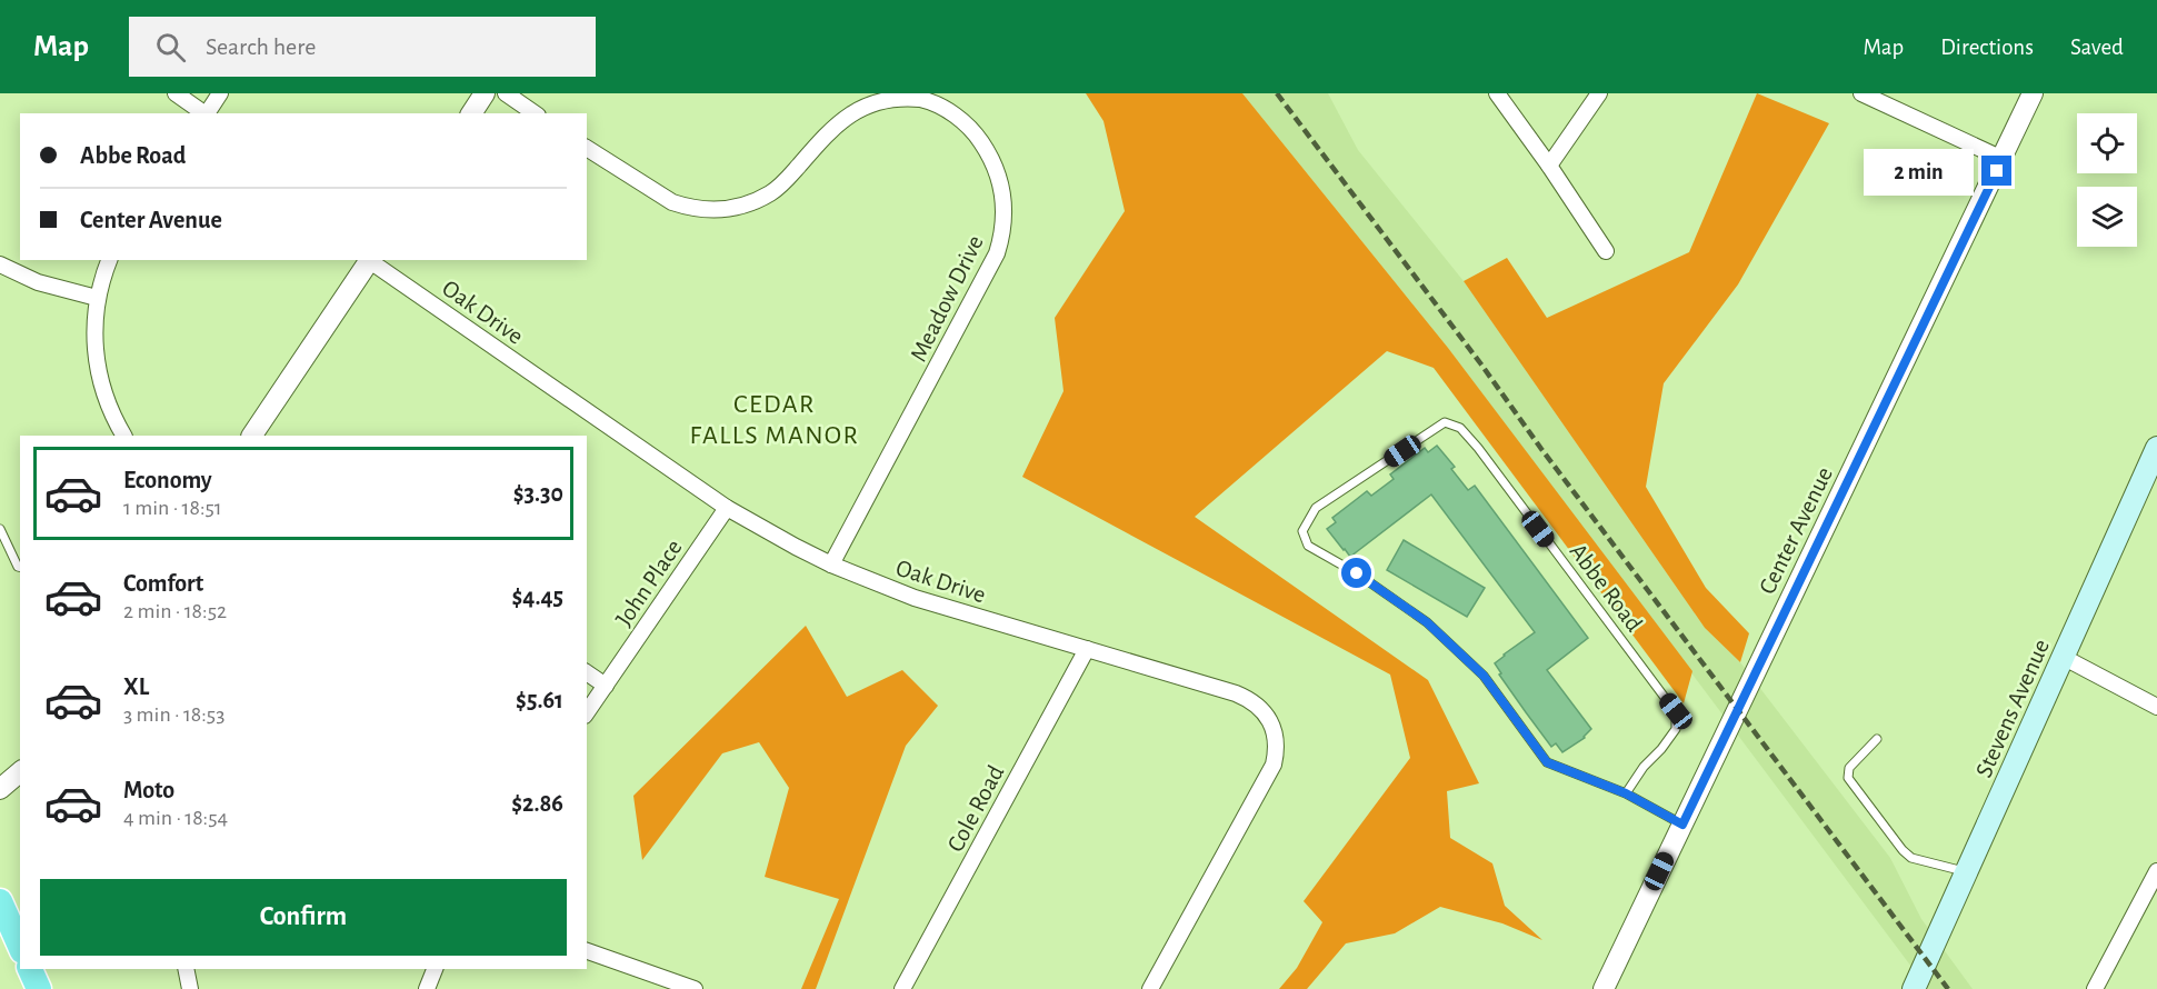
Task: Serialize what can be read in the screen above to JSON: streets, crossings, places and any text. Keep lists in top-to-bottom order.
{
  "streets": {
    "main road": ["Stevens Avenue"],
    "street": [
      "Meadow Drive",
      "Oak Drive",
      "Center Avenue",
      "John Place",
      "Cole Road"
    ],
    "lane": ["Abbe Road"]
  },
  "crossings": [
    ["Meadow Drive", "Oak Drive"],
    ["Oak Drive", "John Place"],
    ["Oak Drive", "Cole Road"],
    ["Center Avenue", "Abbe Road"]
  ],
  "districts": ["CEDAR FALLS MANOR"],
  "page": {
    "header": "Map",
    "search": "Search here",
    "nav": ["Map", "Directions", "Saved"],
    "banner": ["Abbe Road", "Center Avenue"],
    "bubble": "2 min",
    "list": [
      {
        "name": "Economy",
        "note": "1 min · 18:51",
        "value": "$3.30"
      },
      {
        "name": "Comfort",
        "note": "2 min · 18:52",
        "value": "$4.45"
      },
      {
        "name": "XL",
        "note": "3 min · 18:53",
        "value": "$5.61"
      },
      {
        "name": "Moto",
        "note": "4 min · 18:54",
        "value": "$2.86"
      }
    ],
    "buttons": "Confirm"
  }
}
